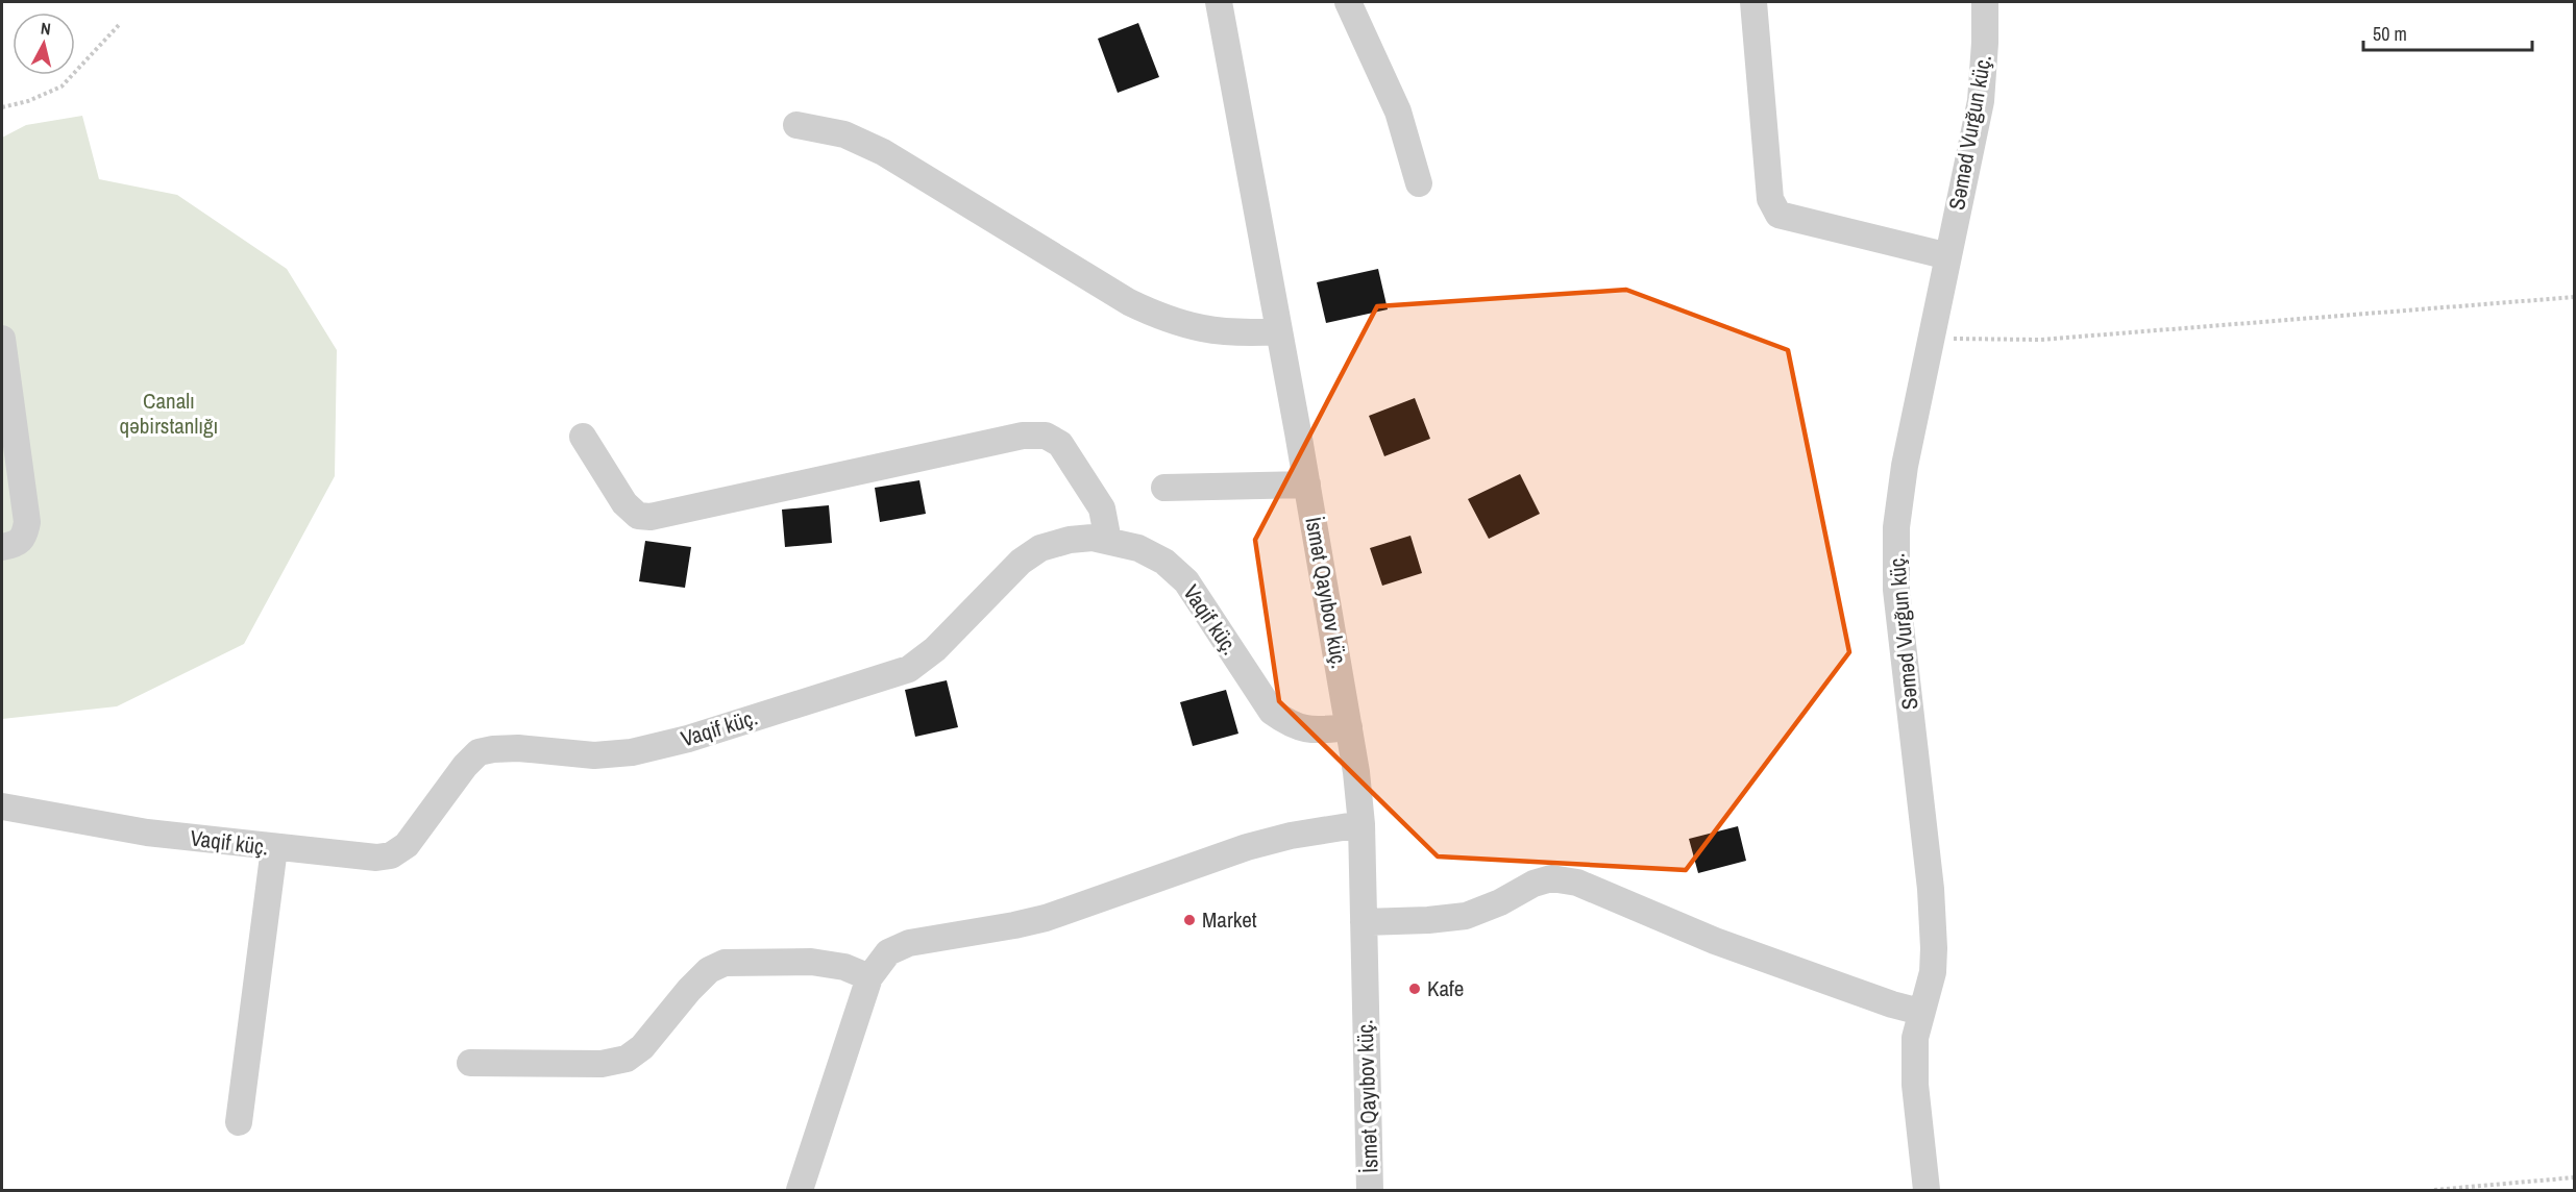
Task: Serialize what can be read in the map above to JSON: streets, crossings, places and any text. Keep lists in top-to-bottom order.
{
  "streets": {
    "street": ["Səməd Vurğun küç.", "İsmət Qayıbov küç.", "Vaqif küç."]
  },
  "crossings": [
    ["İsmət Qayıbov küç.", "Vaqif küç."]
  ],
  "parks": ["Canalı qəbirstanlığı"],
  "places": ["Market", "Kafe"],
  "scale_bar": "50 m",
  "north": "top"
}
